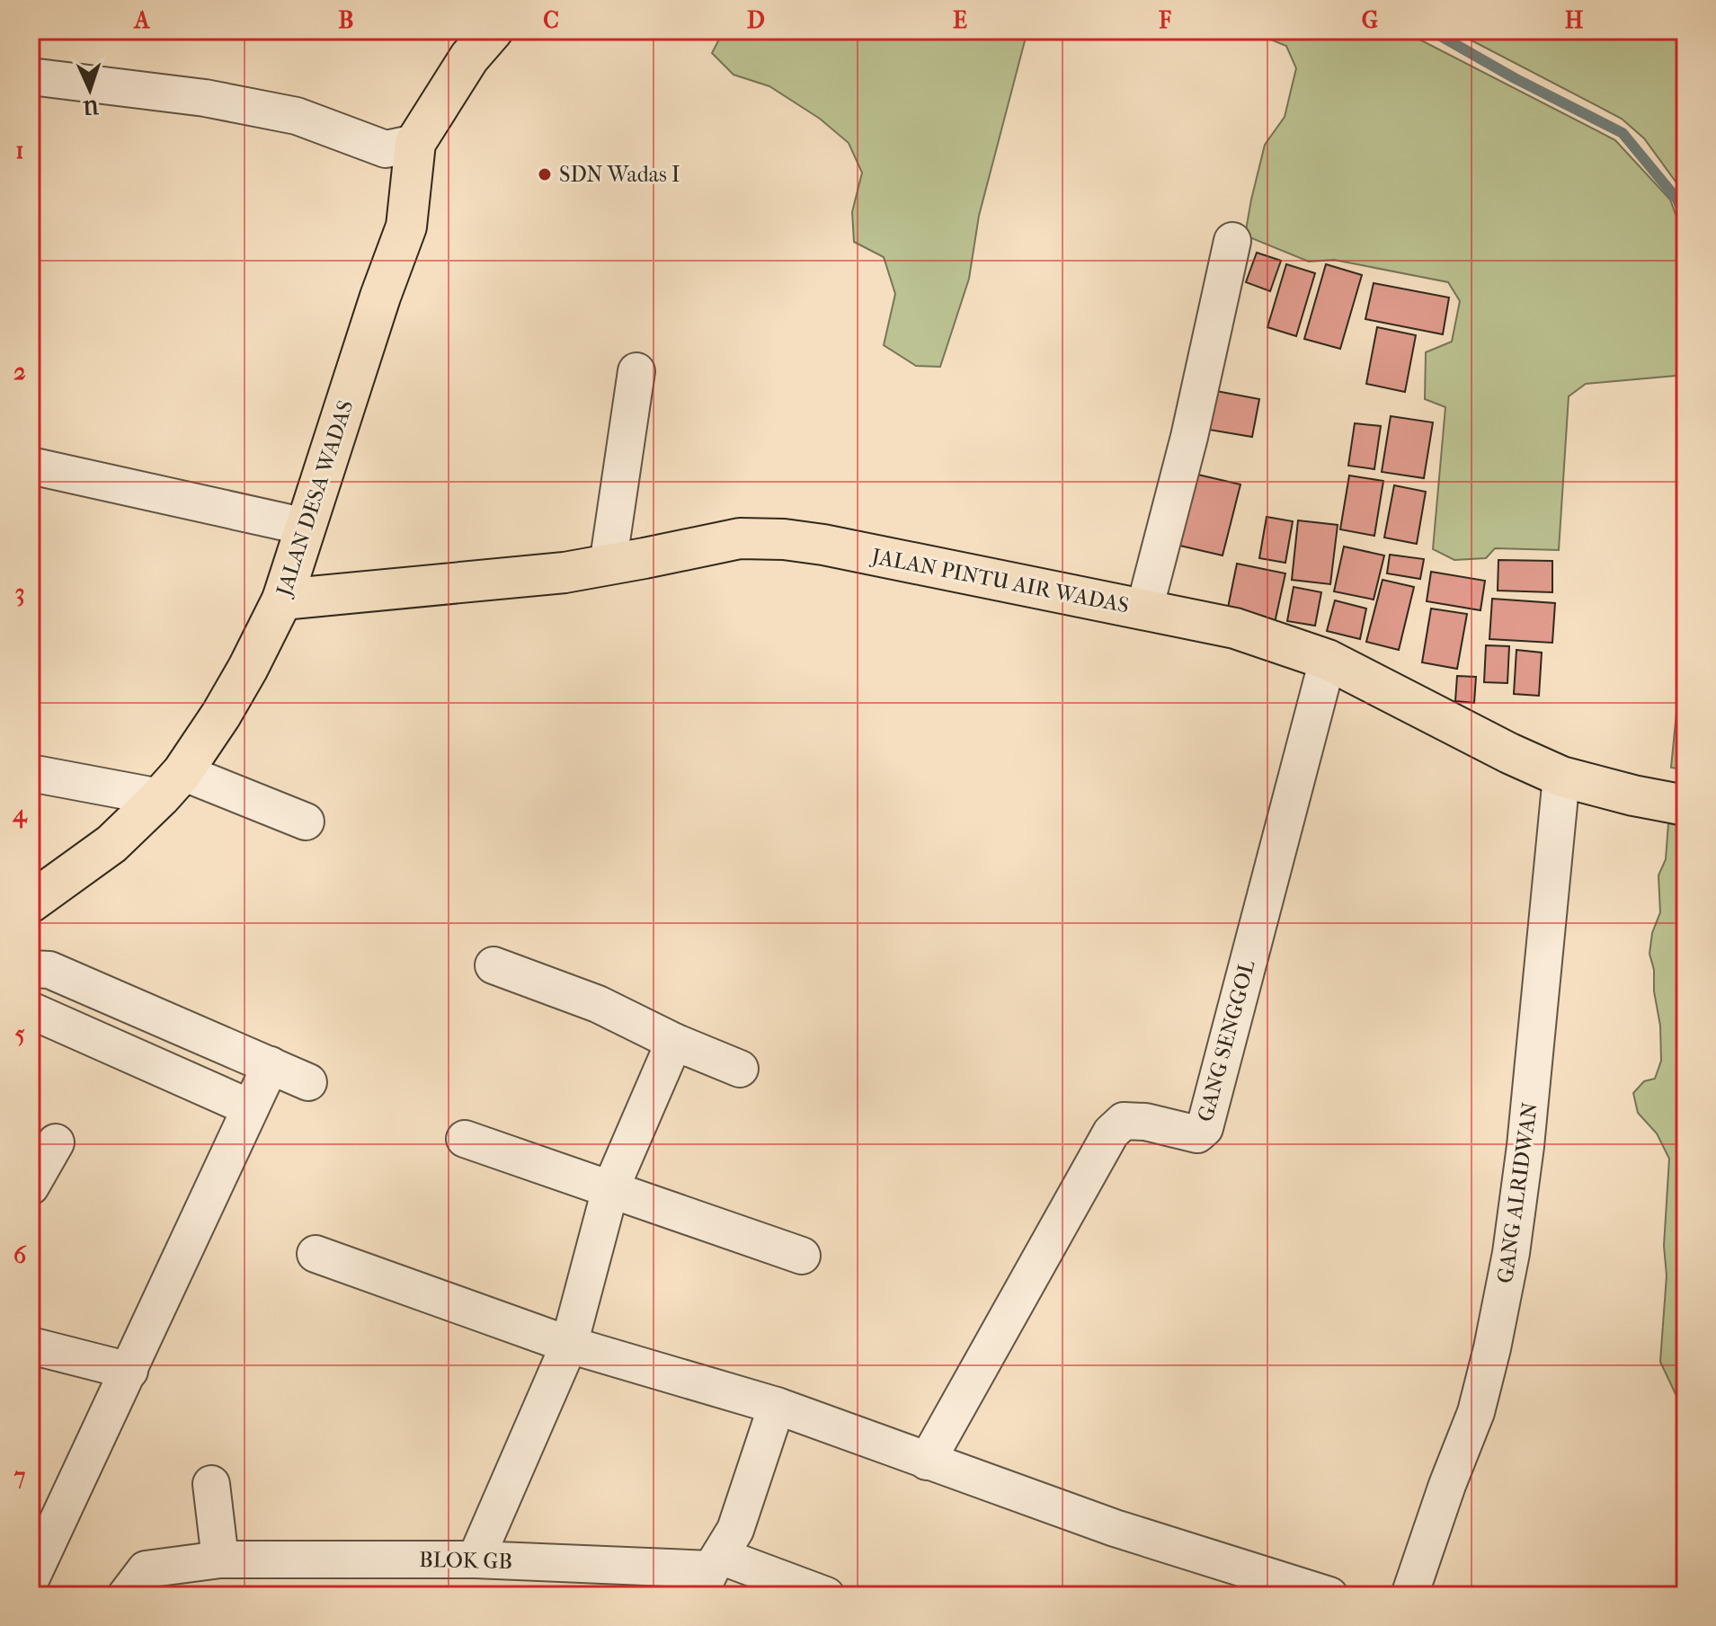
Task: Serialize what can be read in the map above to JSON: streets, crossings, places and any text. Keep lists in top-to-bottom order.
{
  "streets": {
    "main road": ["JALAN DESA WADAS", "JALAN PINTU AIR WADAS"],
    "street": ["GANG SENGGOL", "GANG ALRIDWAN", "BLOK GB"]
  },
  "crossings": [
    ["JALAN DESA WADAS", "JALAN PINTU AIR WADAS"],
    ["JALAN PINTU AIR WADAS", "GANG SENGGOL"],
    ["JALAN PINTU AIR WADAS", "GANG ALRIDWAN"]
  ],
  "places": ["SDN Wadas I"],
  "north": "bottom",
  "grid": {
    "columns": [
      "A",
      "B",
      "C",
      "D",
      "E",
      "F",
      "G",
      "H"
    ],
    "rows": [
      "1",
      "2",
      "3",
      "4",
      "5",
      "6",
      "7"
    ]
  }
}
